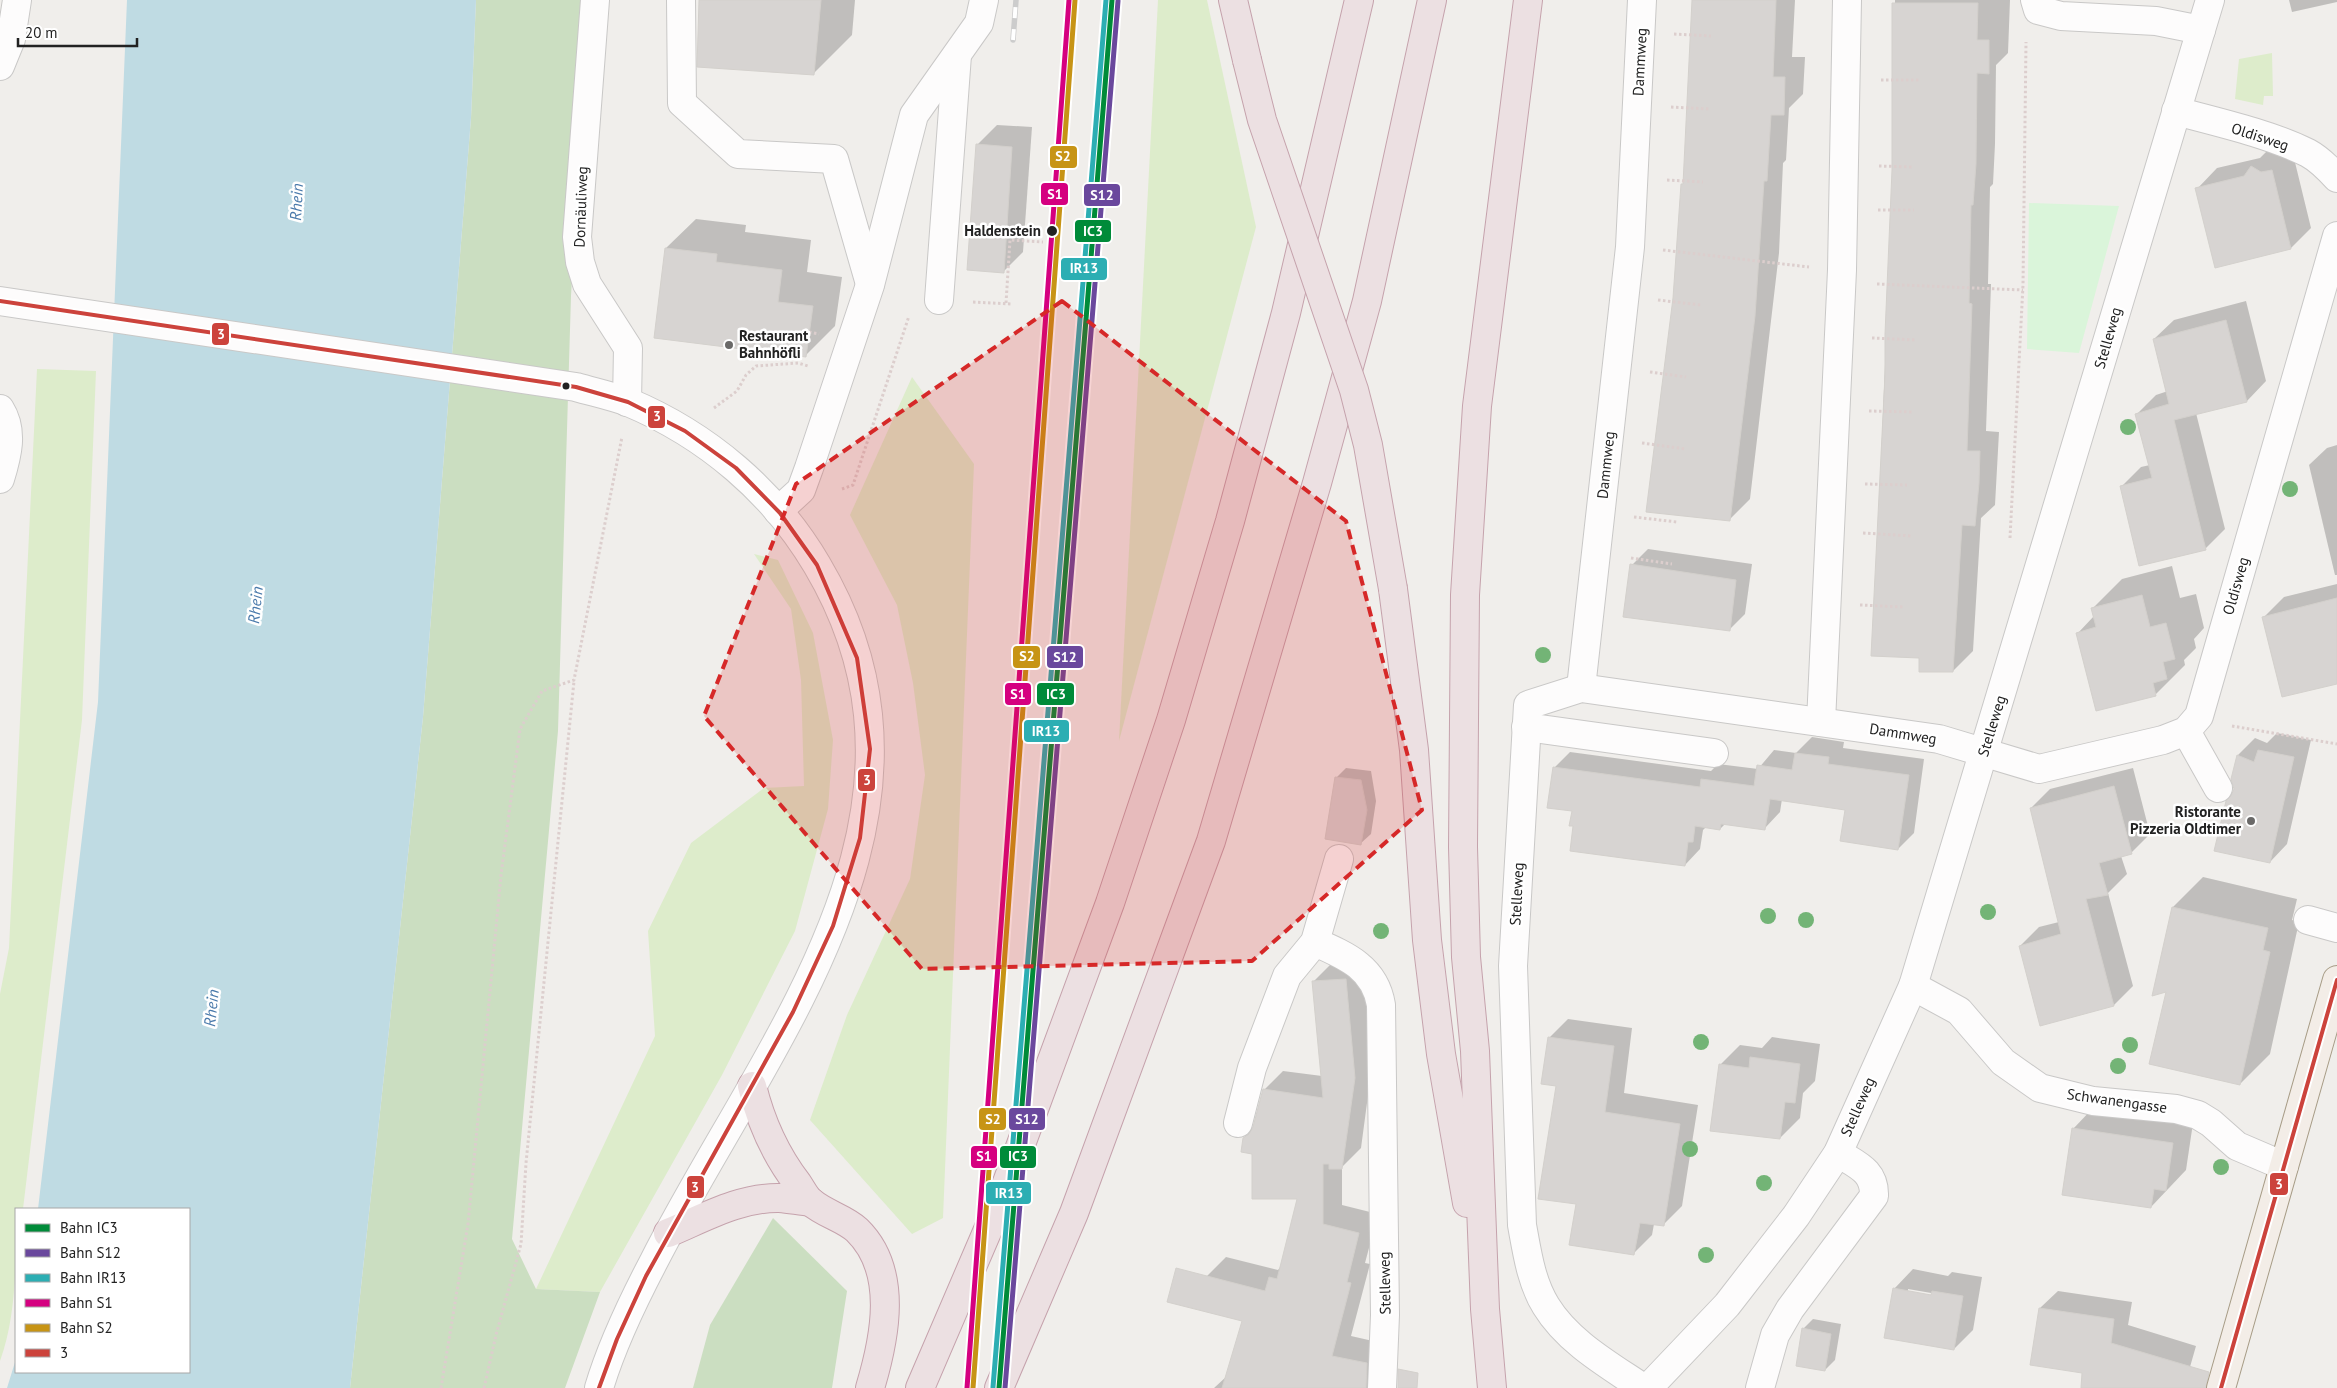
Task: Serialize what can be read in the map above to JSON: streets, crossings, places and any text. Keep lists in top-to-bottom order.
{
  "streets": {
    "street": [
      "Dammweg",
      "Oldisweg",
      "Dornäuliweg",
      "Stelleweg",
      "Schwanengasse"
    ]
  },
  "crossings": [
    ["Dammweg", "Stelleweg"],
    ["Oldisweg", "Stelleweg"],
    ["Stelleweg", "Schwanengasse"]
  ],
  "water": ["Rhein"],
  "places": ["Haldenstein", "Restaurant Bahnhöfli", "Ristorante Pizzeria Oldtimer"],
  "lines": [
    "rail line IC3",
    "rail line IR13",
    "rail line S1",
    "rail line S2",
    "rail line S12",
    "transit line 3"
  ],
  "legend": [
    "Bahn IC3",
    "Bahn S12",
    "Bahn IR13",
    "Bahn S1",
    "Bahn S2",
    "3"
  ],
  "scale_bar": "20 m"
}
